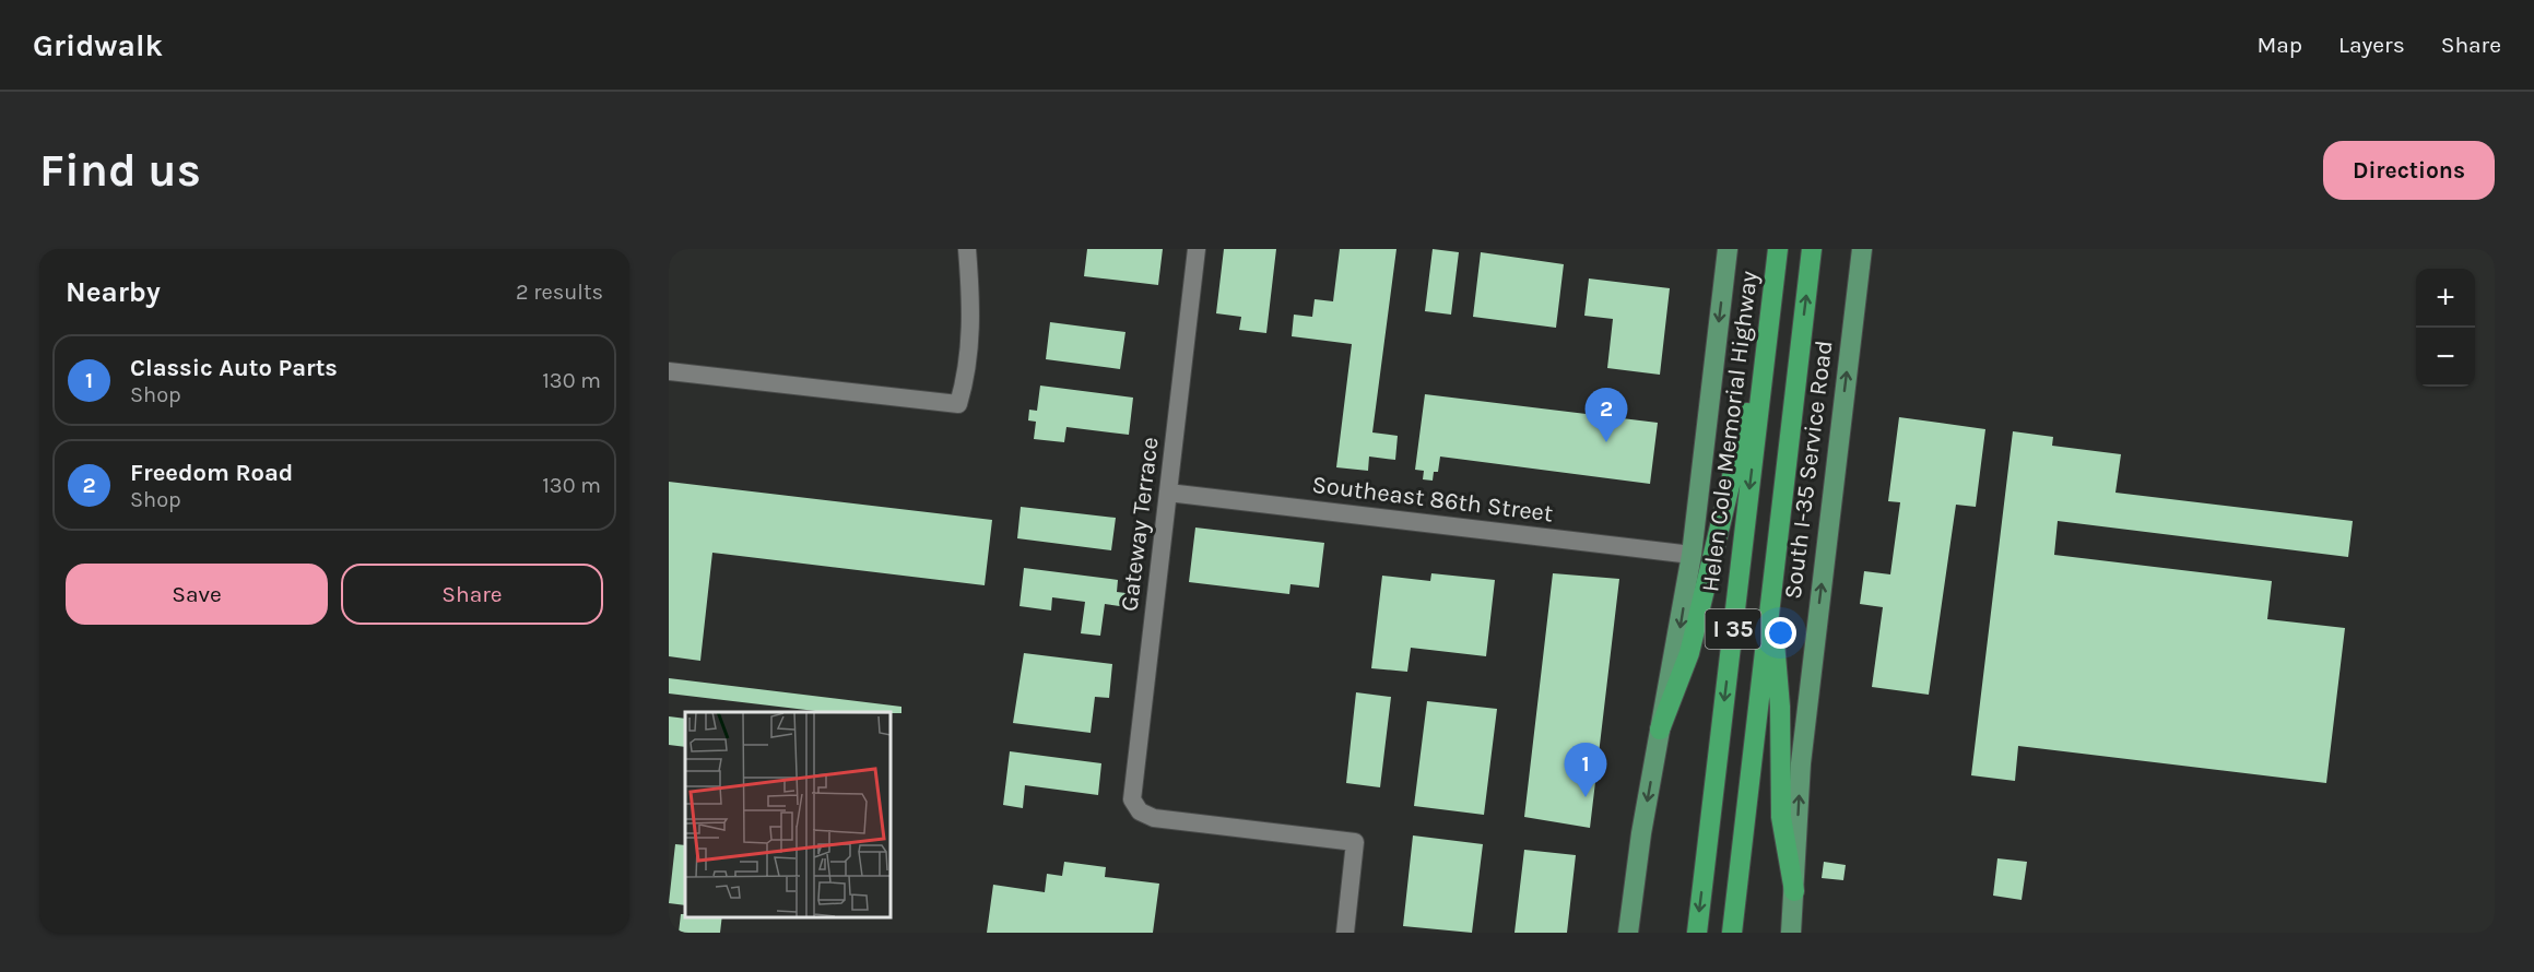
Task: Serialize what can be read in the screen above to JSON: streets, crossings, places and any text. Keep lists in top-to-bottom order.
{
  "streets": {
    "highway": ["Helen Cole Memorial Highway", "I 35"],
    "main road": ["South I-35 Service Road"],
    "street": ["Southeast 86th Street", "Gateway Terrace"]
  },
  "crossings": [
    ["Southeast 86th Street", "Gateway Terrace"]
  ],
  "page": {
    "header": "Gridwalk",
    "nav": ["Map", "Layers", "Share"],
    "buttons": [
      "Directions",
      ["Save", "Share"]
    ],
    "title": "Find us",
    "heading": ["Nearby", "2 results"],
    "map_buttons": ["+", "−"],
    "list": [
      {
        "mark": "1",
        "name": "Classic Auto Parts",
        "note": "Shop",
        "value": "130 m"
      },
      {
        "mark": "2",
        "name": "Freedom Road",
        "note": "Shop",
        "value": "130 m"
      }
    ],
    "pins": ["2", "1"]
  }
}
